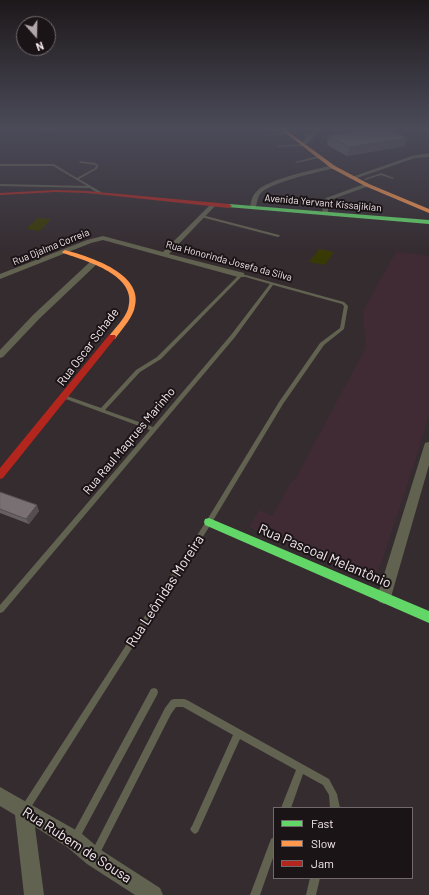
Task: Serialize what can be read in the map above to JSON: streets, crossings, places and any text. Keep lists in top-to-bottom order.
{
  "streets": {
    "main road": ["Avenida Yervant Kissajikian", "Rua Oscar Schade", "Rua Pascoal Melantônio"],
    "street": ["Rua Djalma Correia", "Rua Honorinda Josefa da Silva", "Rua Rubem de Sousa"],
    "lane": ["Rua Raul Maqrues Marinho", "Rua Leônidas Moreira"]
  },
  "crossings": [
    ["Rua Djalma Correia", "Rua Honorinda Josefa da Silva"],
    ["Rua Djalma Correia", "Rua Oscar Schade"],
    ["Rua Honorinda Josefa da Silva", "Rua Raul Maqrues Marinho"],
    ["Rua Honorinda Josefa da Silva", "Rua Leônidas Moreira"],
    ["Rua Pascoal Melantônio", "Rua Leônidas Moreira"],
    ["Rua Leônidas Moreira", "Rua Rubem de Sousa"]
  ],
  "legend": ["Fast", "Slow", "Jam"],
  "north": "bottom"
}
